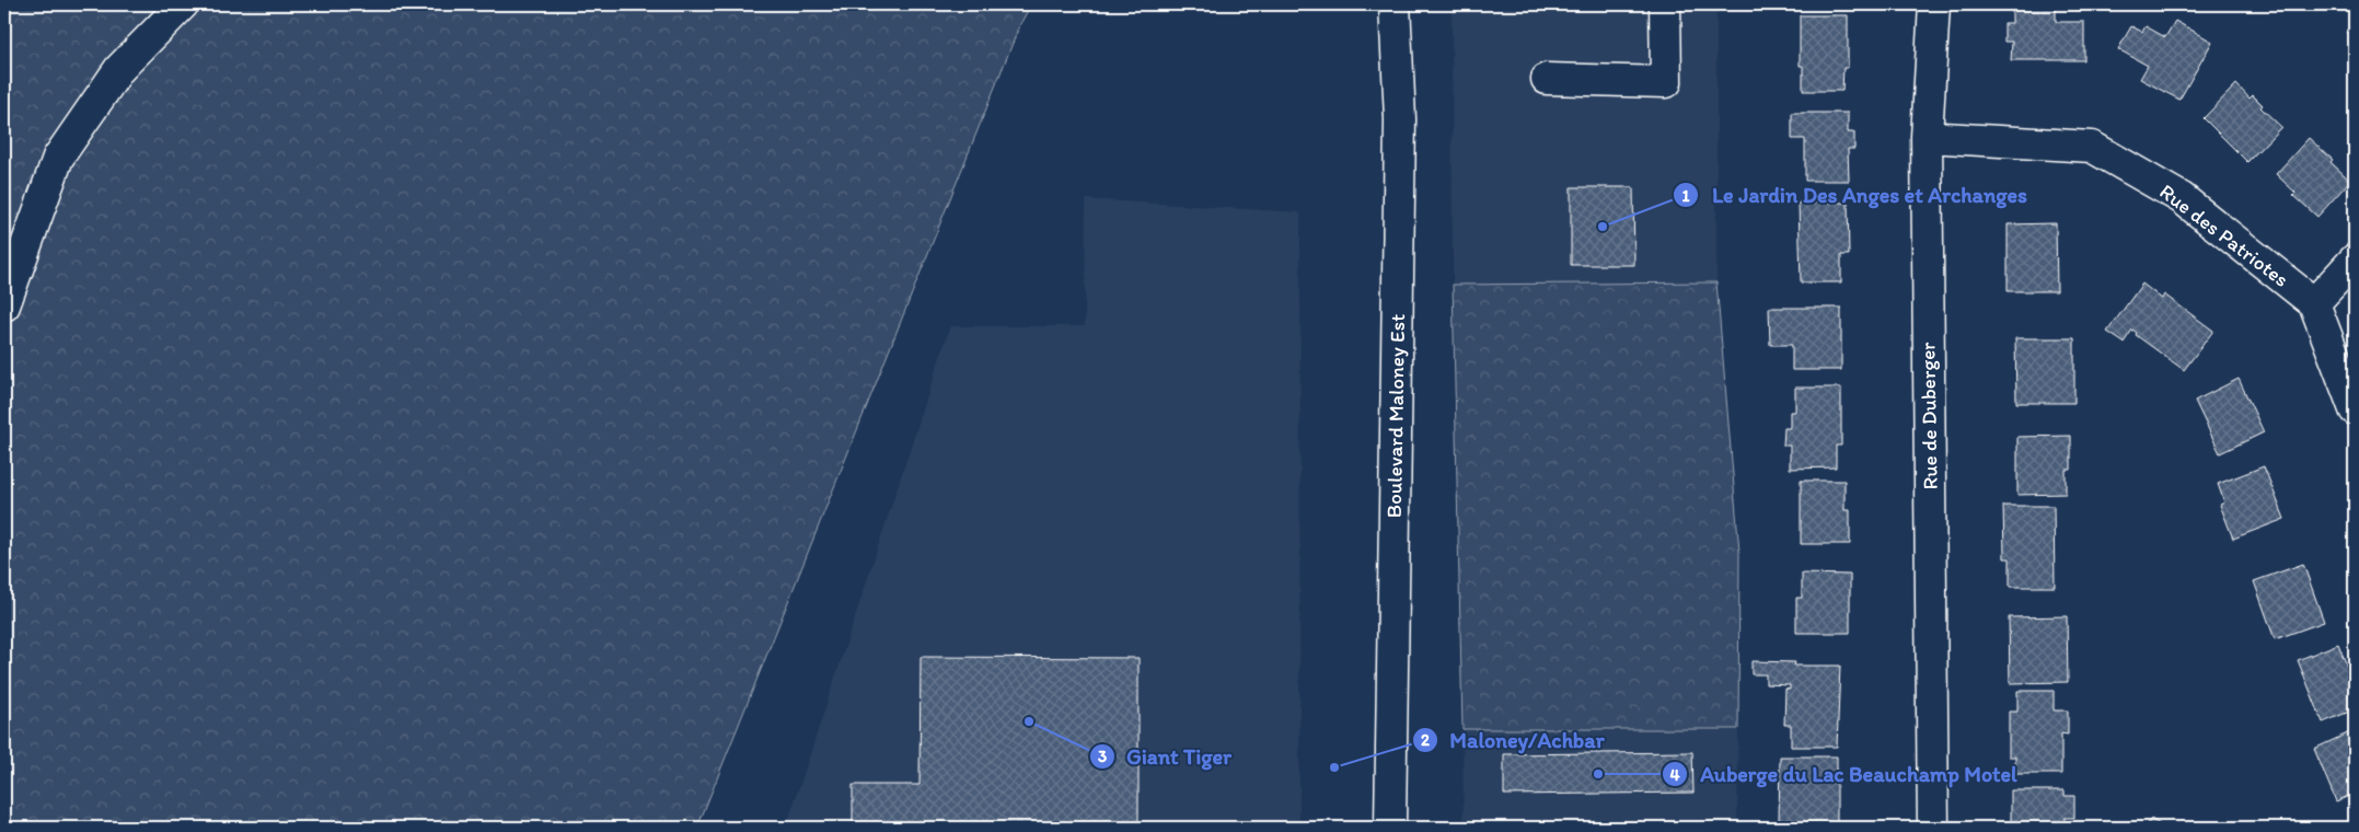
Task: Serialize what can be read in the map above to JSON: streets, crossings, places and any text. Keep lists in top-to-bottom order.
{
  "streets": {
    "street": ["Rue des Patriotes", "Boulevard Maloney Est", "Rue de Duberger"]
  },
  "crossings": [
    ["Rue des Patriotes", "Rue de Duberger"]
  ],
  "places": [
    "Le Jardin Des Anges et Archanges",
    "Giant Tiger",
    "Maloney/Achbar",
    "Auberge du Lac Beauchamp Motel"
  ]
}
